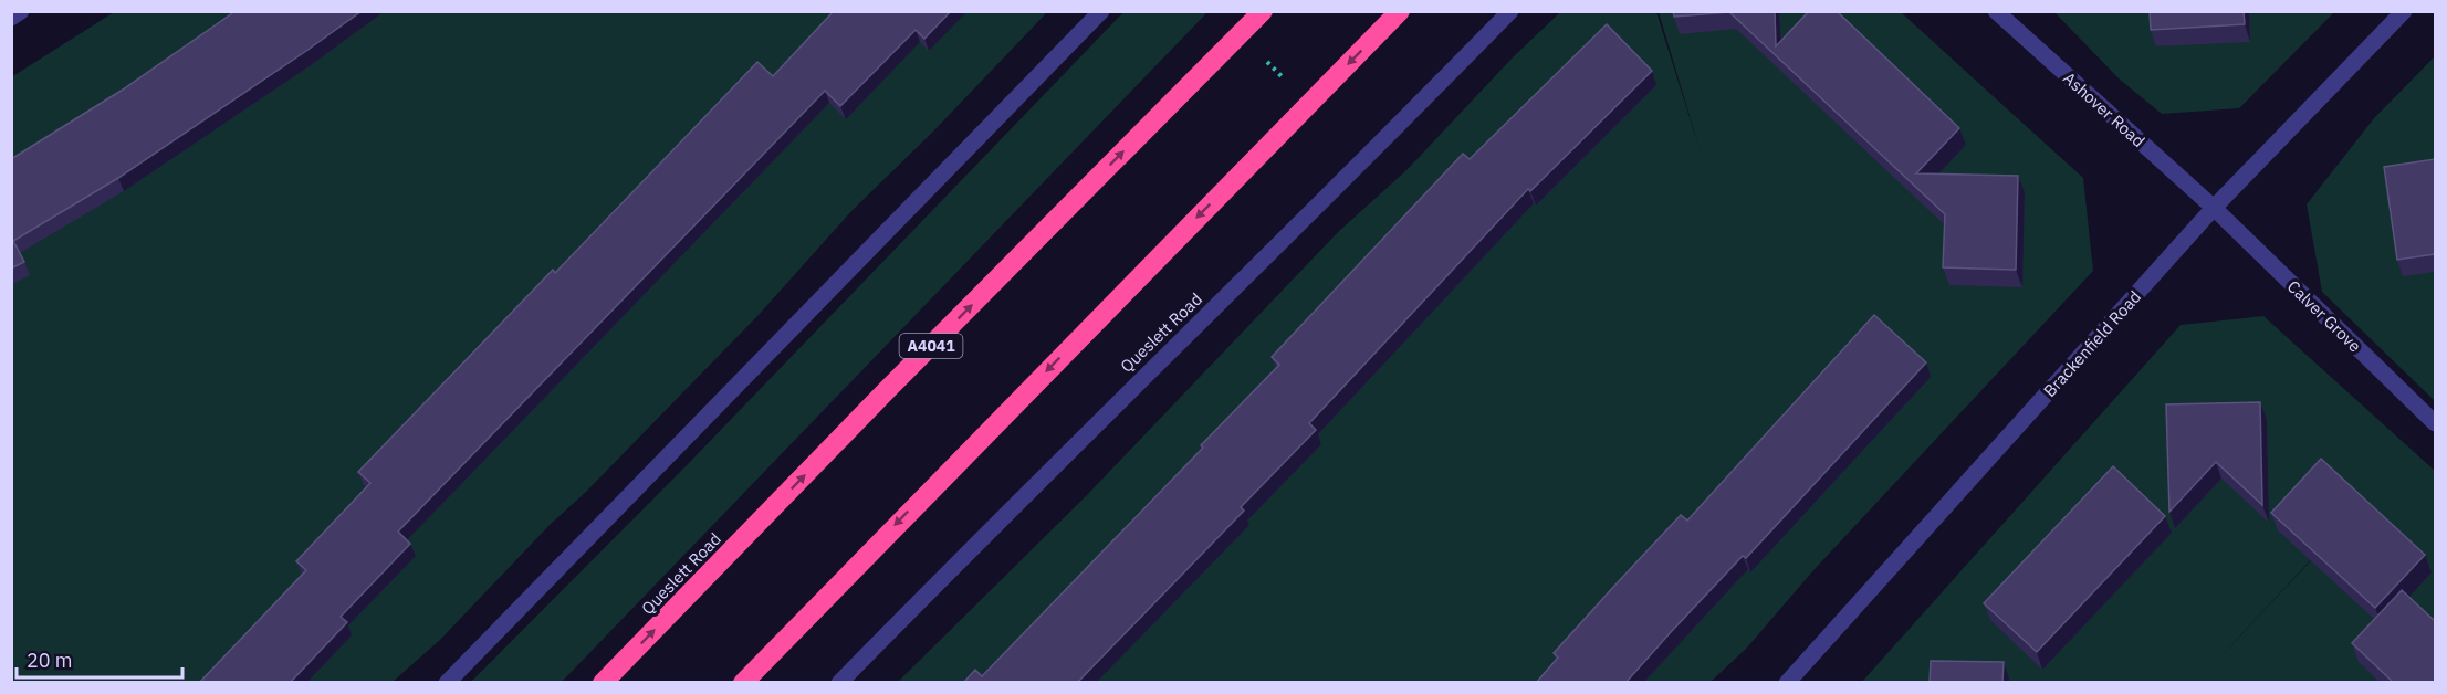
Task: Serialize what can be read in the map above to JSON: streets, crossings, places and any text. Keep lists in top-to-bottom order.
{
  "streets": {
    "highway": ["Queslett Road", "A4041"],
    "street": ["Ashover Road", "Calver Grove", "Brackenfield Road"]
  },
  "crossings": [
    ["Ashover Road", "Calver Grove"],
    ["Ashover Road", "Brackenfield Road"],
    ["Calver Grove", "Brackenfield Road"]
  ],
  "scale_bar": "20 m"
}
